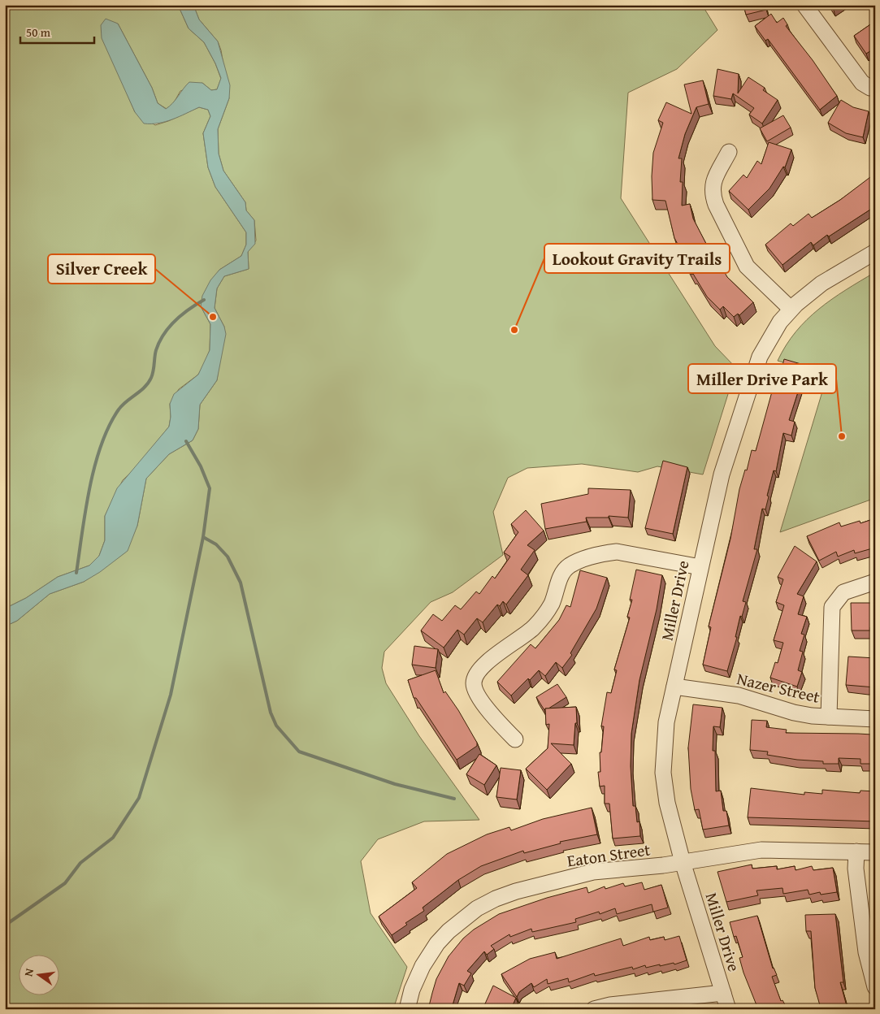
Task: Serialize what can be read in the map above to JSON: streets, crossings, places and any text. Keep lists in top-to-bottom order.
{
  "streets": {
    "street": ["Miller Drive", "Nazer Street", "Eaton Street"]
  },
  "crossings": [
    ["Miller Drive", "Nazer Street"],
    ["Miller Drive", "Eaton Street"]
  ],
  "places": ["Silver Creek", "Lookout Gravity Trails", "Miller Drive Park"],
  "scale_bar": "50 m",
  "north": "left"
}
